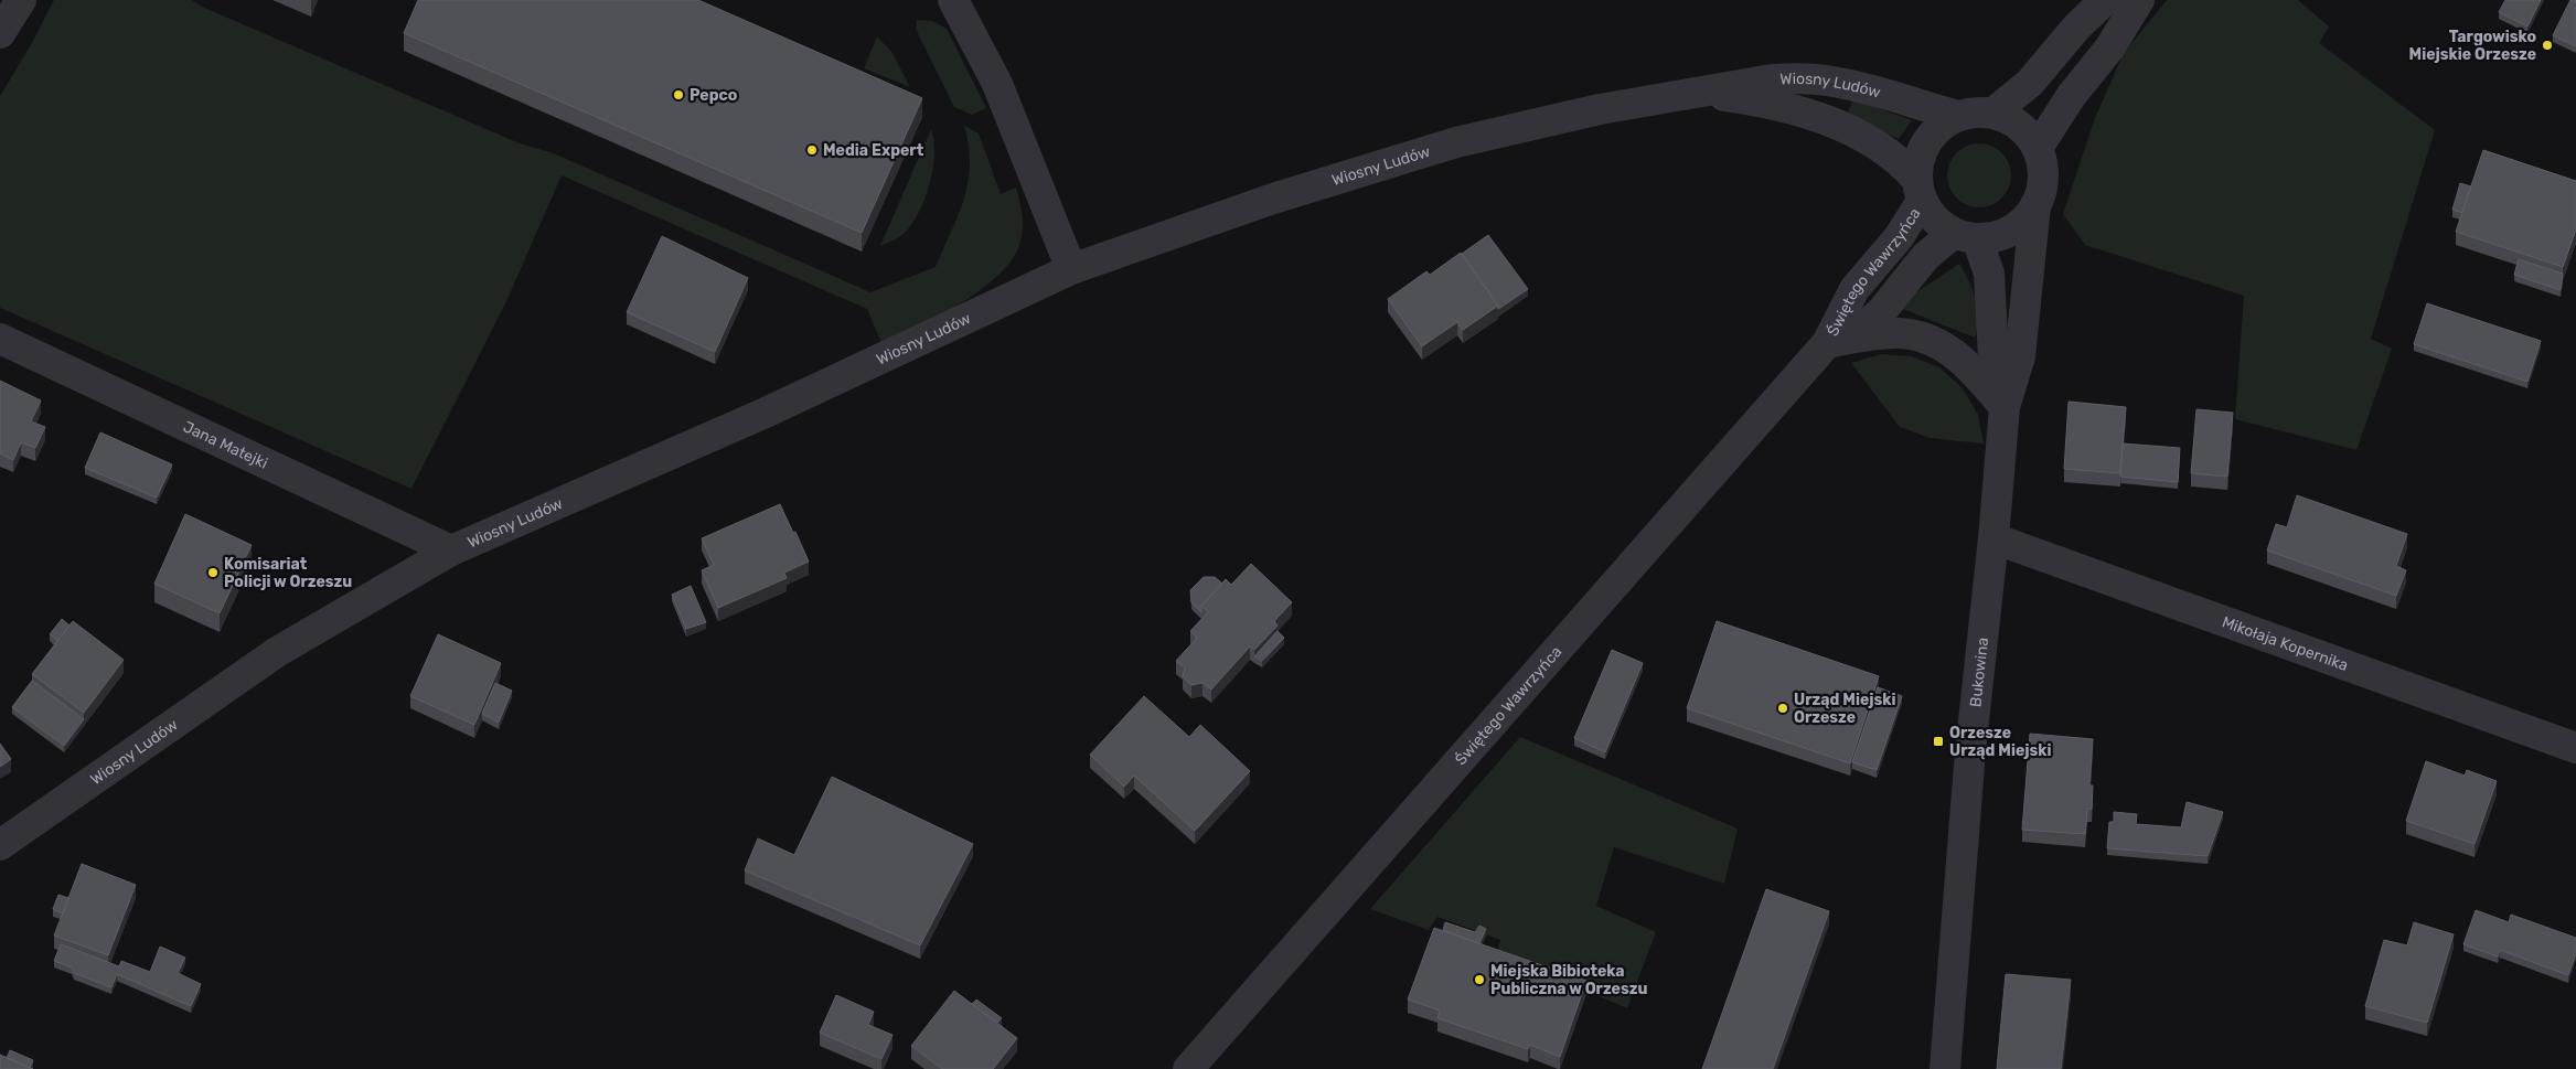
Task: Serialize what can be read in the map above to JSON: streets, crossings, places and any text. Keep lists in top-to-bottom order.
{
  "streets": {
    "street": [
      "Wiosny Ludów",
      "Świętego Wawrzyńca",
      "Jana Matejki",
      "Mikołaja Kopernika",
      "Bukowina"
    ]
  },
  "crossings": [
    ["Wiosny Ludów", "Świętego Wawrzyńca"],
    ["Wiosny Ludów", "Jana Matejki"],
    ["Wiosny Ludów", "Bukowina"],
    ["Świętego Wawrzyńca", "Bukowina"],
    ["Mikołaja Kopernika", "Bukowina"]
  ],
  "places": {
    "other": [
      "Targowisko Miejskie Orzesze",
      "Pepco",
      "Media Expert",
      "Komisariat Policji w Orzeszu",
      "Urząd Miejski Orzesze",
      "Miejska Bibioteka Publiczna w Orzeszu"
    ],
    "transit": ["Orzesze Urząd Miejski"]
  }
}
